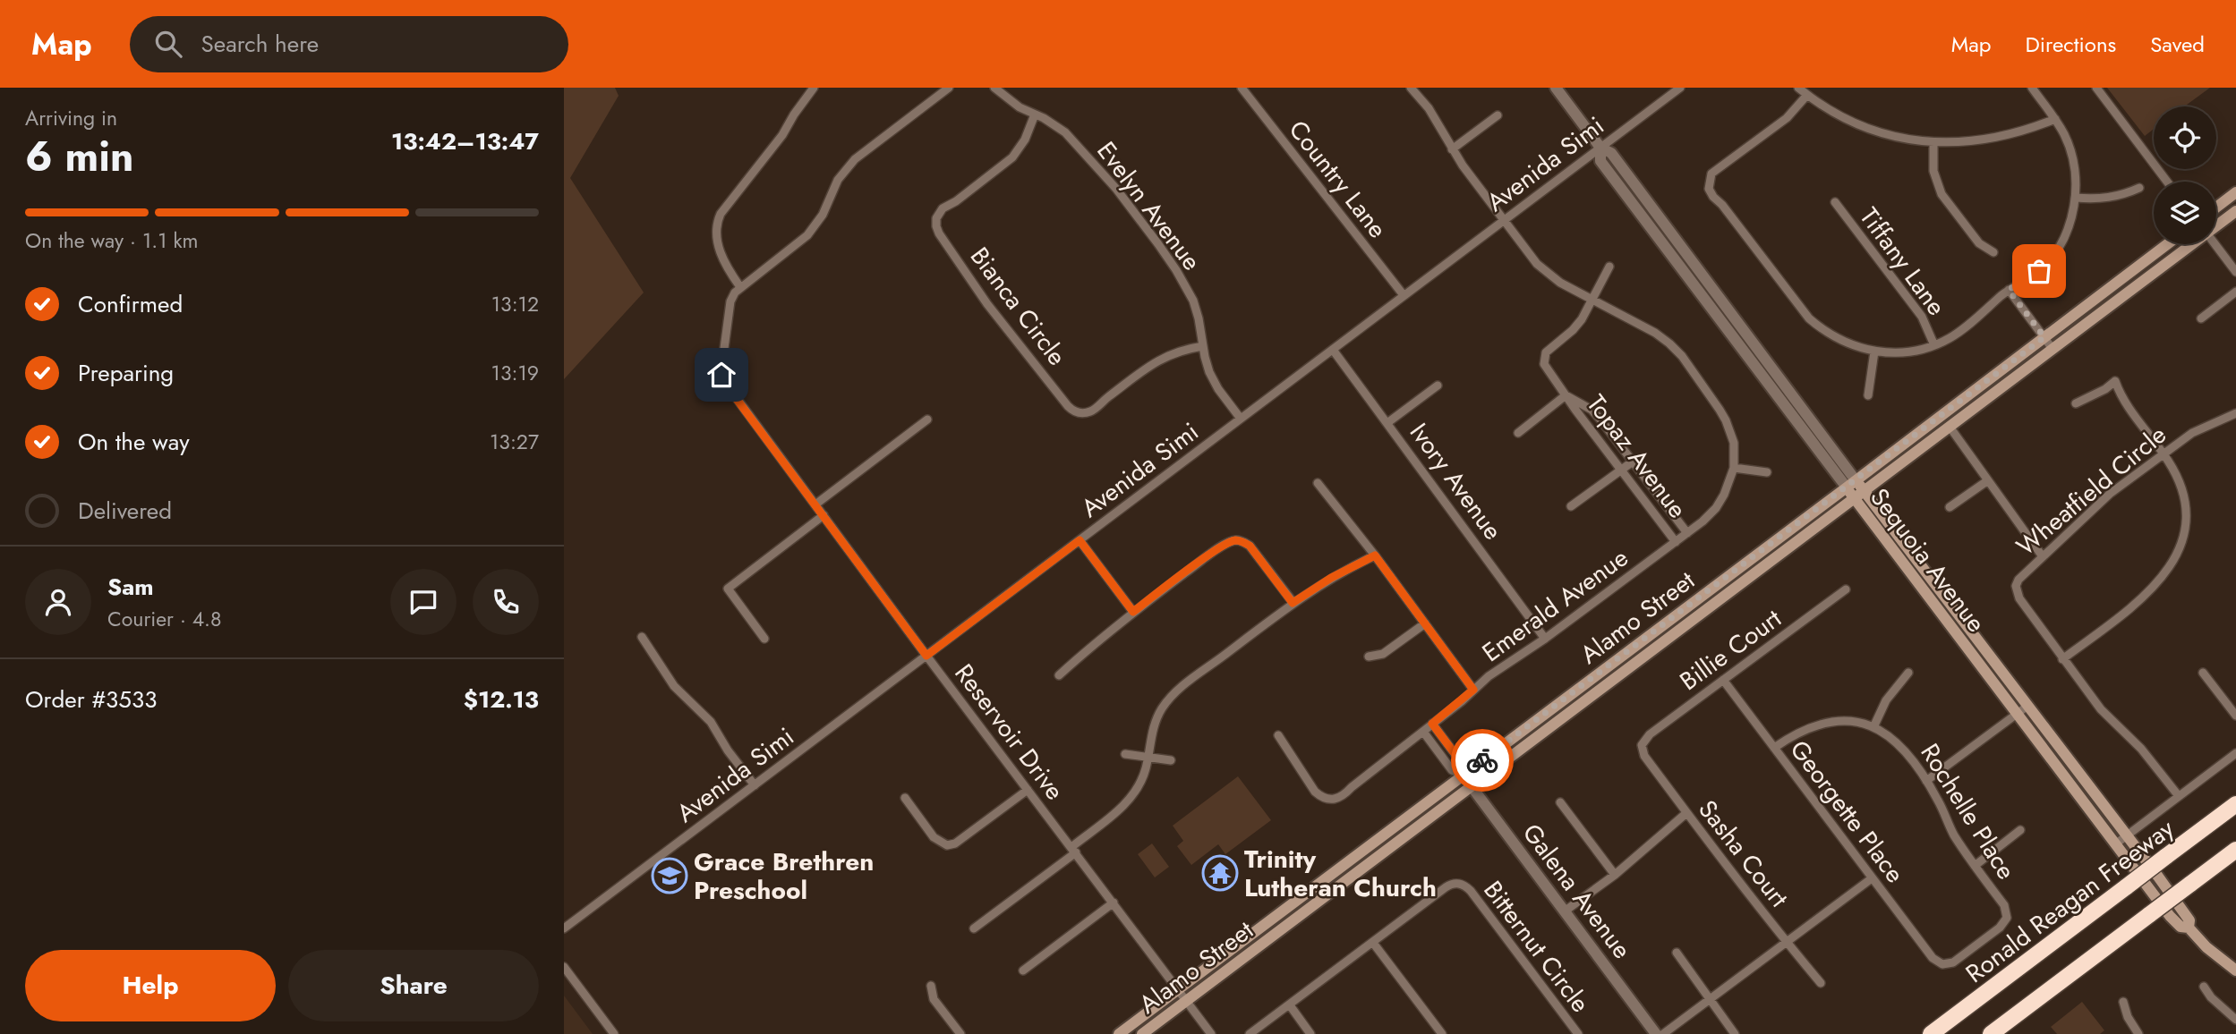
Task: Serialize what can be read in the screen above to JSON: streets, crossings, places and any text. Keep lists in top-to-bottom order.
{
  "streets": {
    "highway": ["Ronald Reagan Freeway"],
    "main road": ["Sequoia Avenue", "Alamo Street"],
    "street": [
      "Avenida Simi",
      "Country Lane",
      "Evelyn Avenue",
      "Tiffany Lane",
      "Bianca Circle",
      "Topaz Avenue",
      "Ivory Avenue",
      "Wheatfield Circle",
      "Emerald Avenue",
      "Billie Court",
      "Reservoir Drive",
      "Georgette Place",
      "Rochelle Place",
      "Sasha Court",
      "Galena Avenue",
      "Bitternut Circle"
    ]
  },
  "crossings": [
    ["Avenida Simi", "Country Lane"],
    ["Avenida Simi", "Evelyn Avenue"],
    ["Avenida Simi", "Ivory Avenue"],
    ["Avenida Simi", "Sequoia Avenue"],
    ["Avenida Simi", "Reservoir Drive"],
    ["Evelyn Avenue", "Bianca Circle"],
    ["Topaz Avenue", "Emerald Avenue"],
    ["Ivory Avenue", "Emerald Avenue"],
    ["Sequoia Avenue", "Alamo Street"],
    ["Emerald Avenue", "Galena Avenue"],
    ["Alamo Street", "Reservoir Drive"],
    ["Alamo Street", "Galena Avenue"],
    ["Billie Court", "Georgette Place"],
    ["Billie Court", "Sasha Court"],
    ["Georgette Place", "Rochelle Place"]
  ],
  "places": {
    "temple": ["Trinity Lutheran Church"],
    "school or university": ["Grace Brethren Preschool"]
  },
  "page": {
    "header": "Map",
    "search": "Search here",
    "nav": ["Map", "Directions", "Saved"],
    "heading": ["6 min", "Arriving in", "13:42–13:47"],
    "panel": [
      "Sam",
      "Courier · 4.8",
      "Order #3533",
      "$12.13"
    ],
    "bar": "On the way · 1.1 km",
    "list": [
      ["Confirmed", "13:12"],
      ["Preparing", "13:19"],
      ["On the way", "13:27"],
      "Delivered"
    ],
    "buttons": ["Help", "Share"]
  }
}
